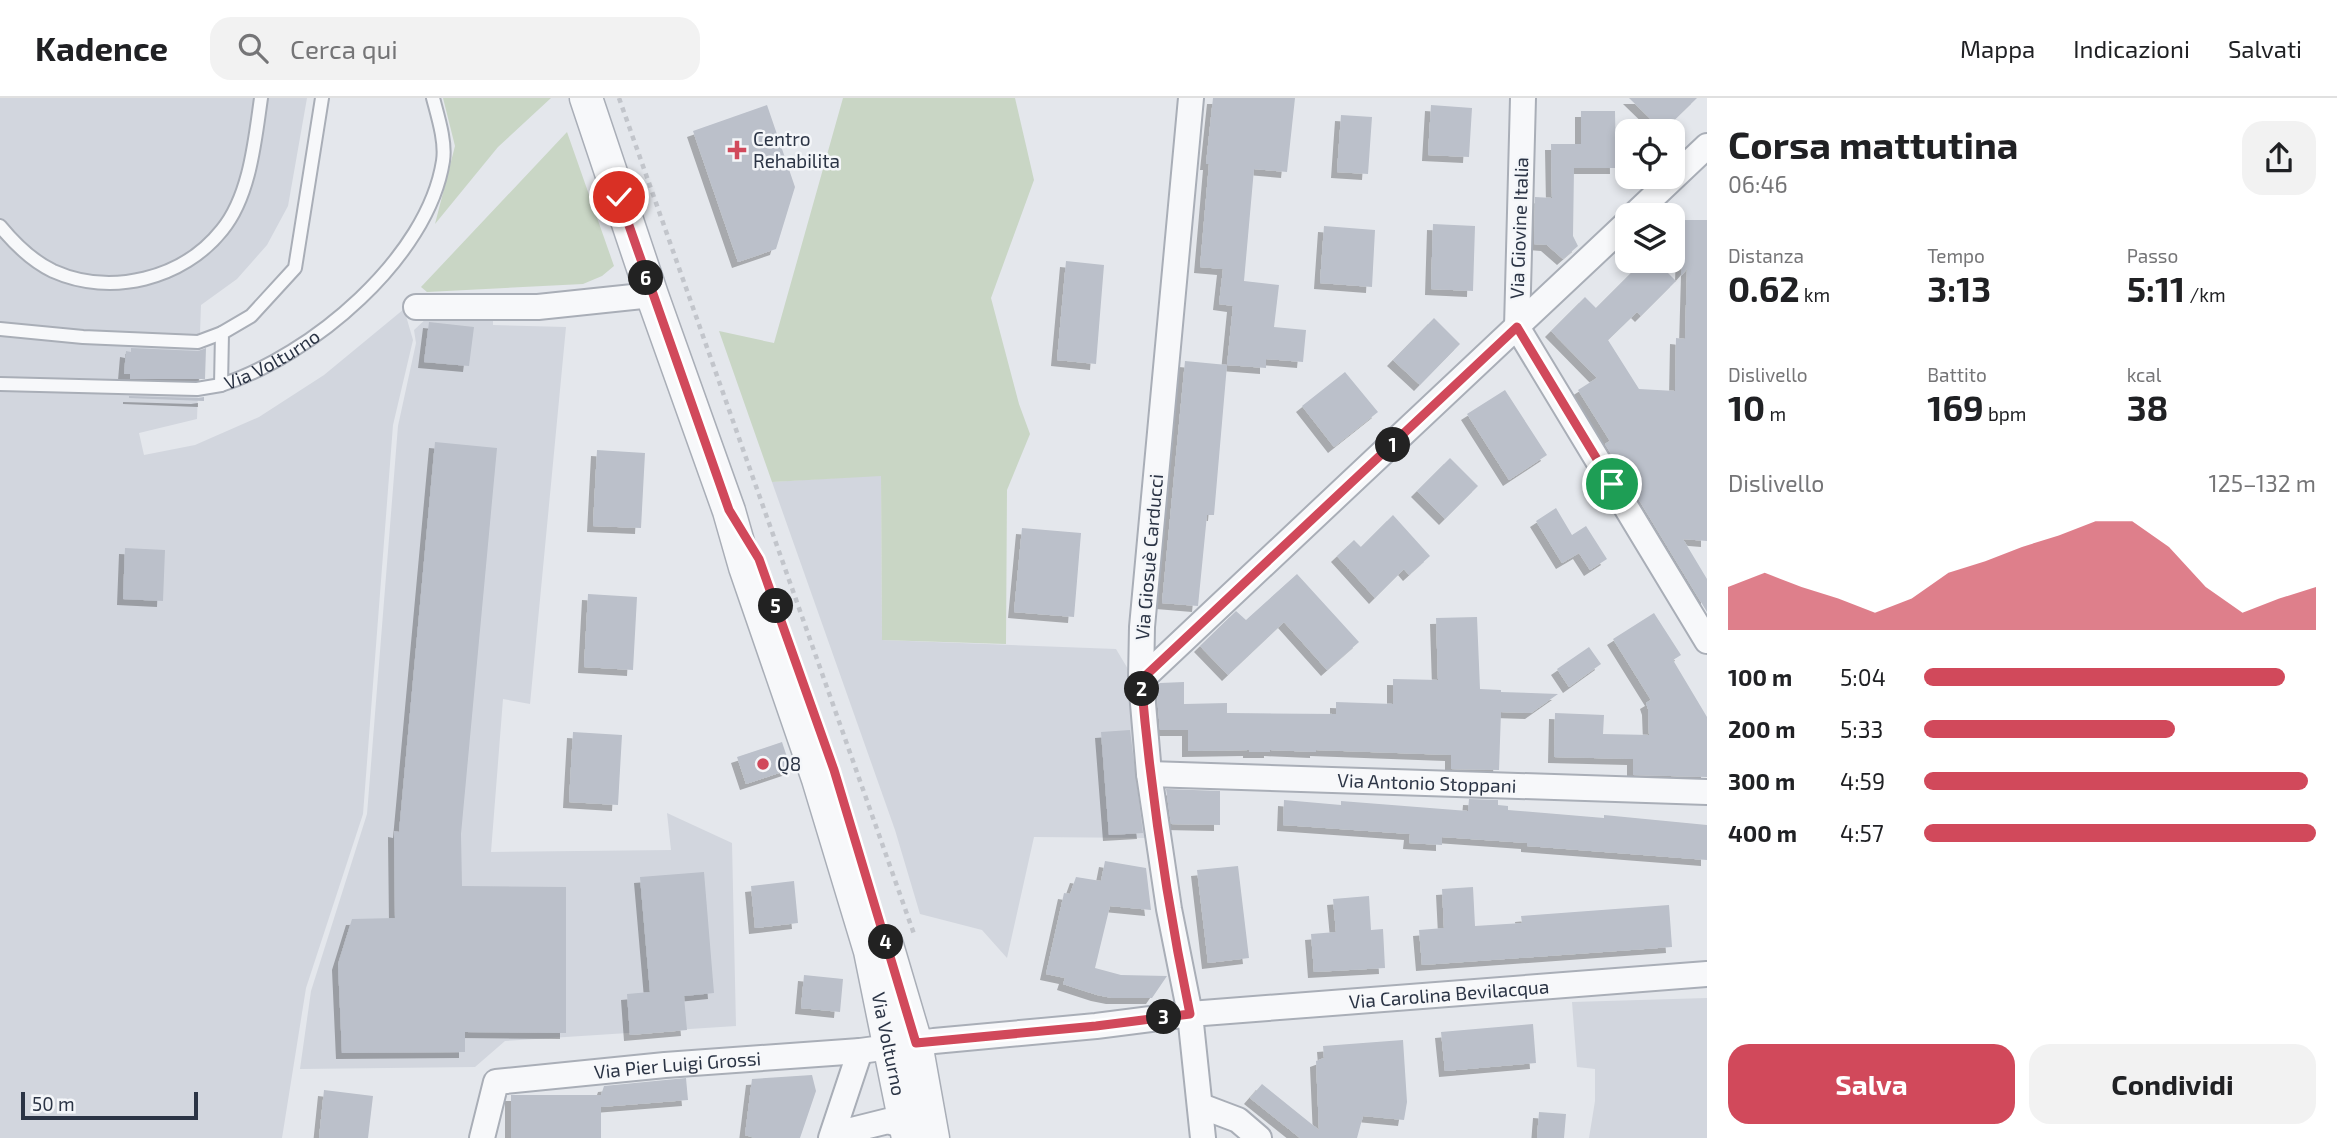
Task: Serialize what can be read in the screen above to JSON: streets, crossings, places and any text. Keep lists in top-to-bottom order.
{
  "streets": {
    "street": [
      "Via Giovine Italia",
      "Via Volturno",
      "Via Giosuè Carducci",
      "Via Antonio Stoppani",
      "Via Carolina Bevilacqua",
      "Via Pier Luigi Grossi"
    ]
  },
  "crossings": [
    ["Via Volturno", "Via Carolina Bevilacqua"],
    ["Via Volturno", "Via Pier Luigi Grossi"],
    ["Via Giosuè Carducci", "Via Antonio Stoppani"],
    ["Via Giosuè Carducci", "Via Carolina Bevilacqua"],
    ["Via Carolina Bevilacqua", "Via Pier Luigi Grossi"]
  ],
  "places": {
    "health": ["Centro Rehabilita"],
    "other": ["Q8"]
  },
  "scale_bar": "50 m",
  "page": {
    "header": "Kadence",
    "search": "Cerca qui",
    "nav": ["Mappa", "Indicazioni", "Salvati"],
    "heading": ["Corsa mattutina", "06:46"],
    "stats": [
      ["Distanza", "0.62 km"],
      ["Tempo", "3:13"],
      ["Passo", "5:11 /km"],
      ["Dislivello", "10 m"],
      ["Battito", "169 bpm"],
      ["kcal", "38"]
    ],
    "pins": [
      "6",
      "1",
      "5",
      "2",
      "4",
      "3"
    ],
    "chart": ["Dislivello", "125–132 m"],
    "list": [
      {
        "name": "100 m",
        "note": "5:04"
      },
      {
        "name": "200 m",
        "note": "5:33"
      },
      {
        "name": "300 m",
        "note": "4:59"
      },
      {
        "name": "400 m",
        "note": "4:57"
      }
    ],
    "buttons": ["Salva", "Condividi"],
    "scale": "50 m"
  }
}
